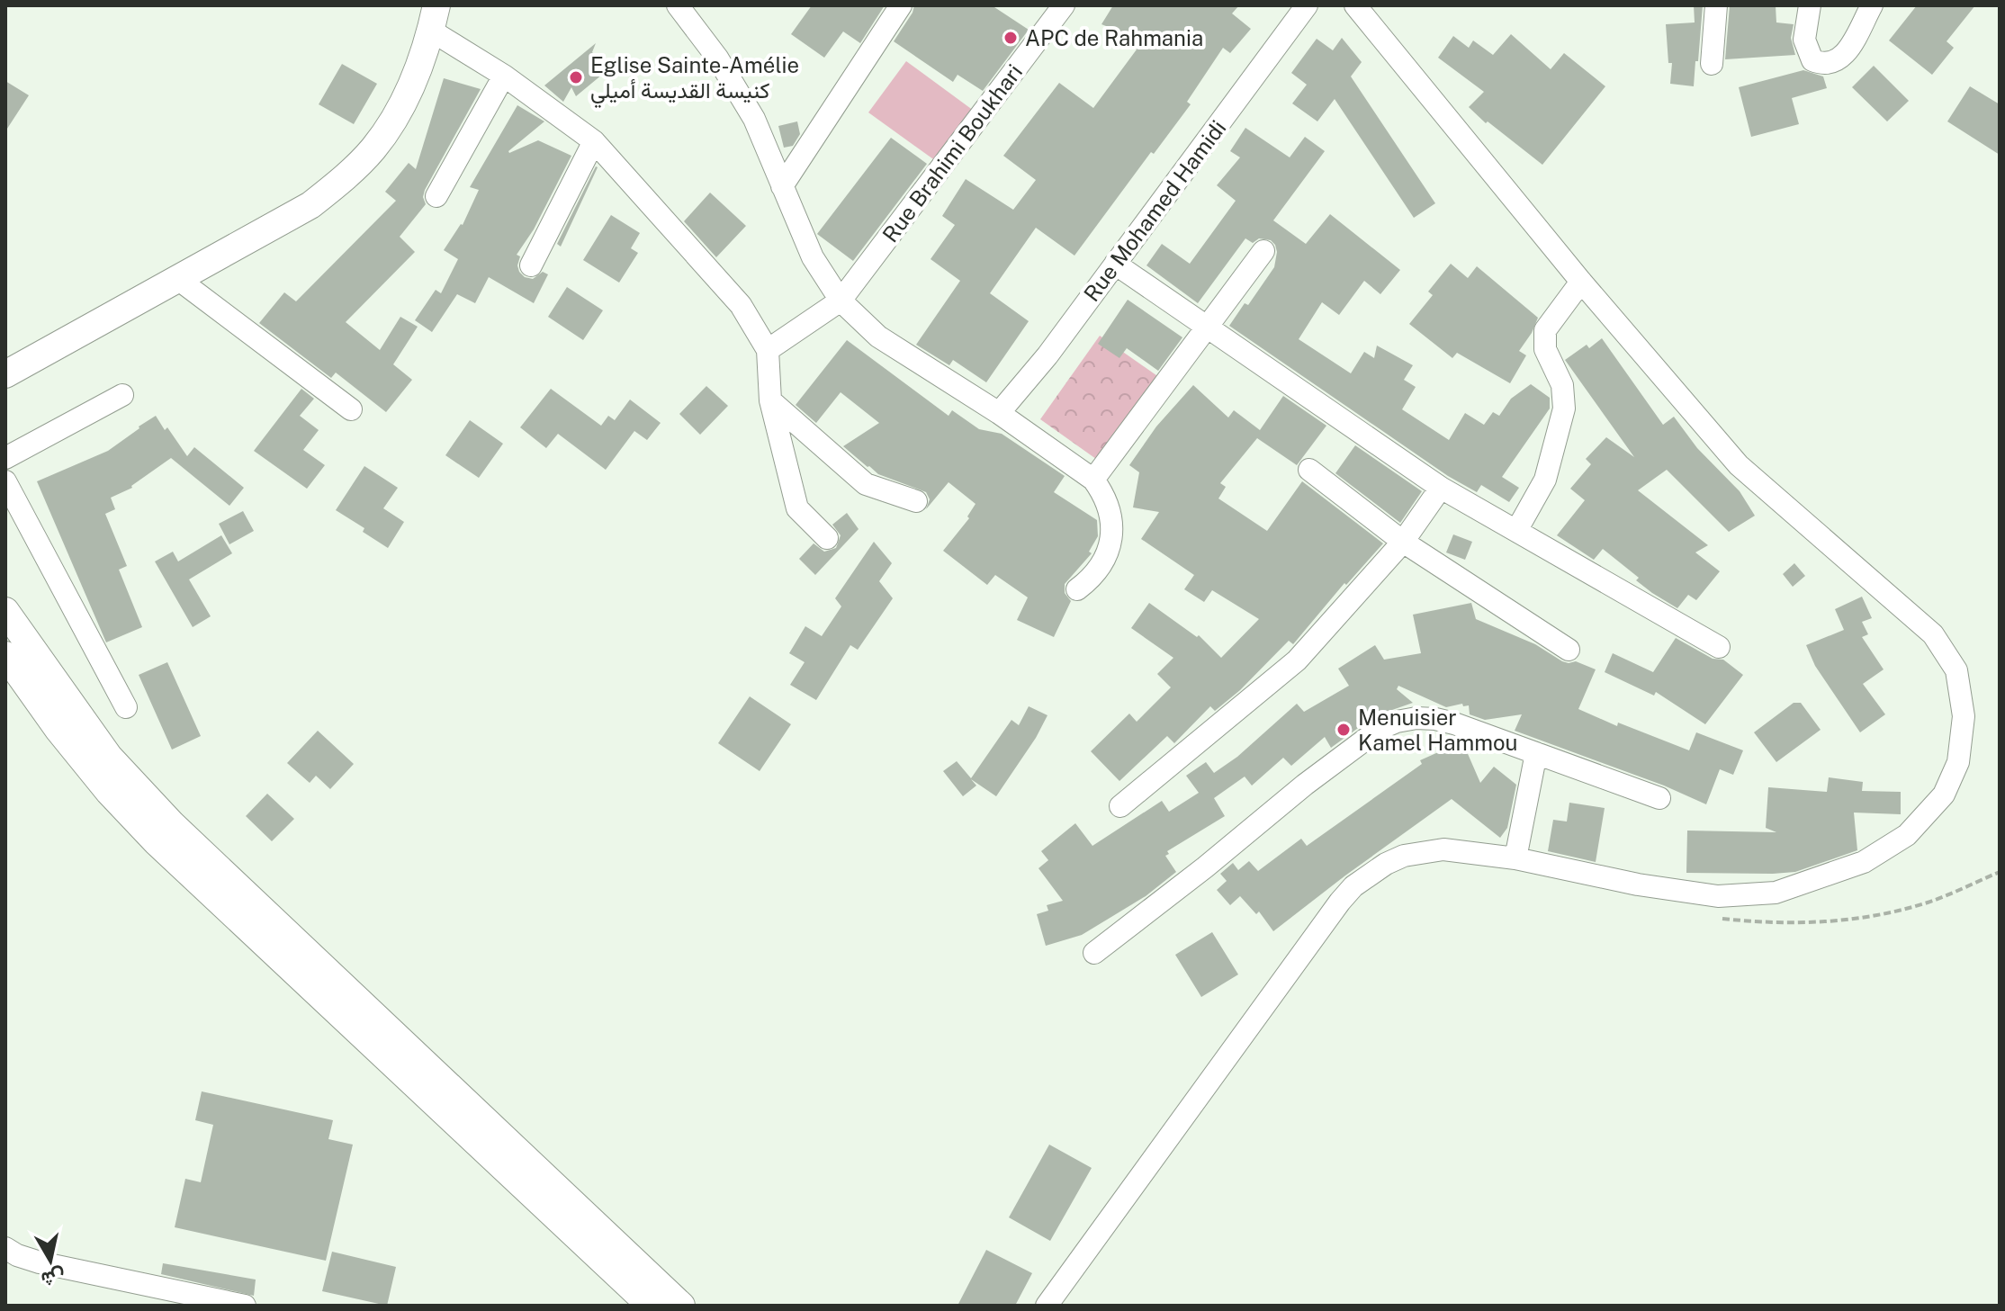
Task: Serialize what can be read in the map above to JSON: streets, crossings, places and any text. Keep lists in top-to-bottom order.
{
  "streets": {
    "street": ["Rue Brahimi Boukhari", "Rue Mohamed Hamidi"]
  },
  "places": ["APC de Rahmania", "Eglise Sainte-Amélie كنيسة القديسة أميلي", "Menuisier Kamel Hammou"],
  "north": "bottom"
}
